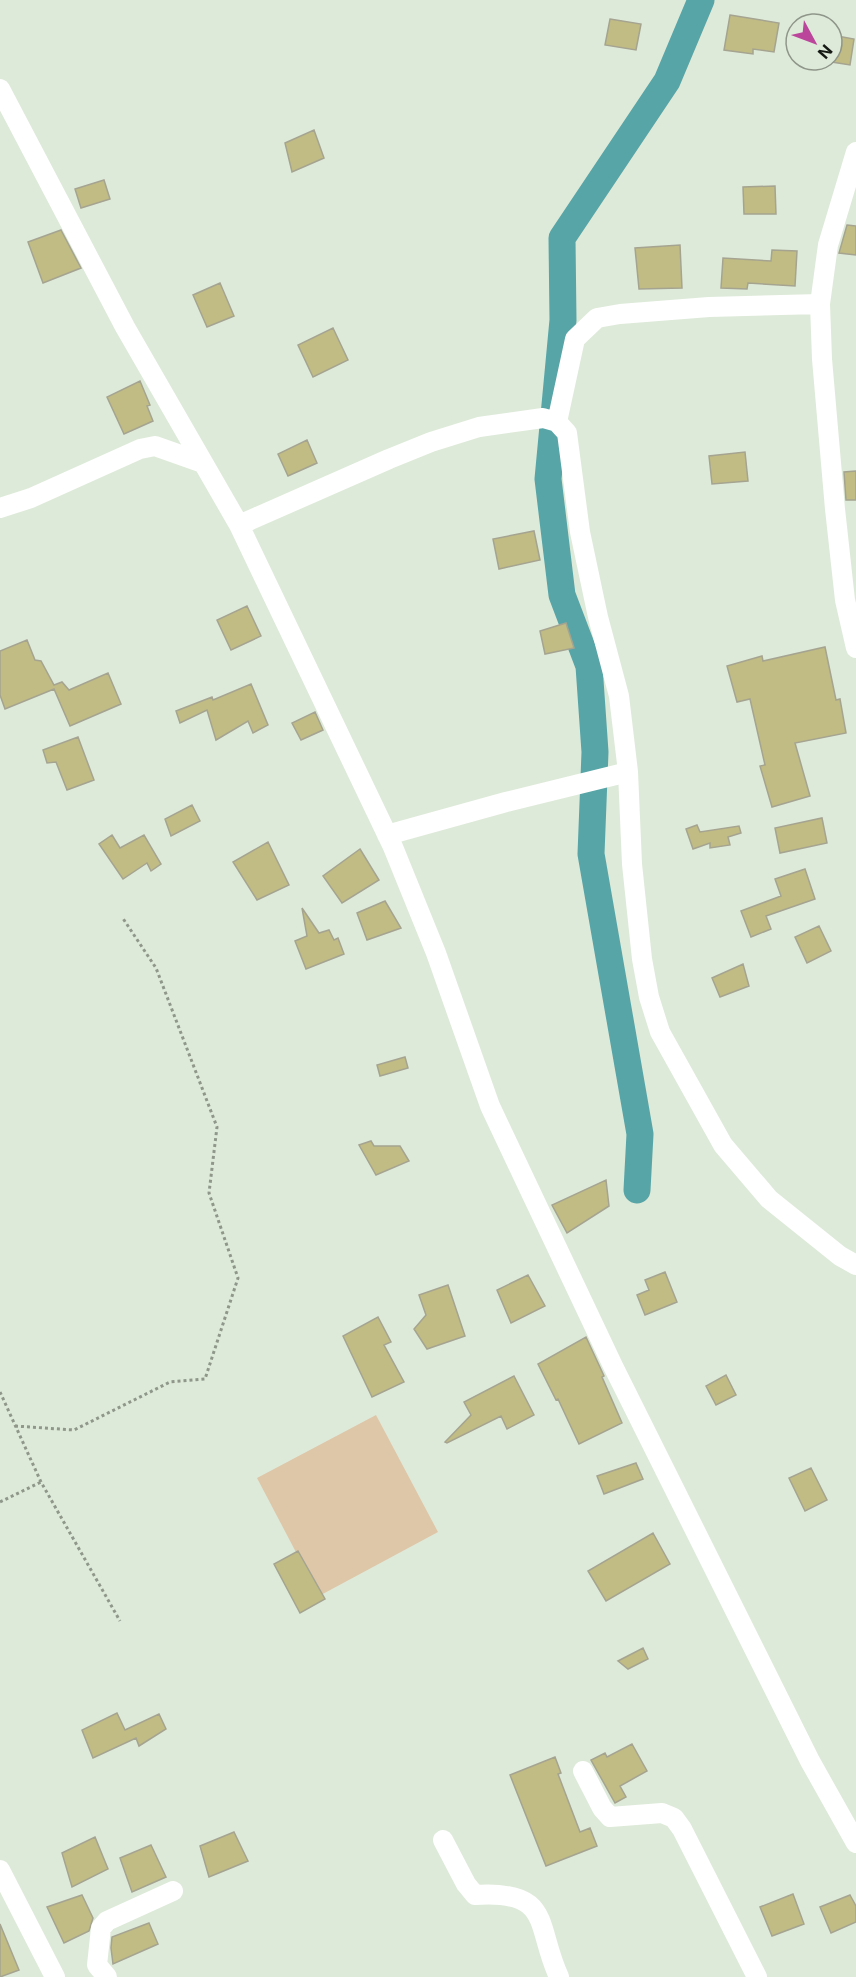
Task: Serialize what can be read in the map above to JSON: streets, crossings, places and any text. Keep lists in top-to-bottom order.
{
  "north": "bottom right"
}
